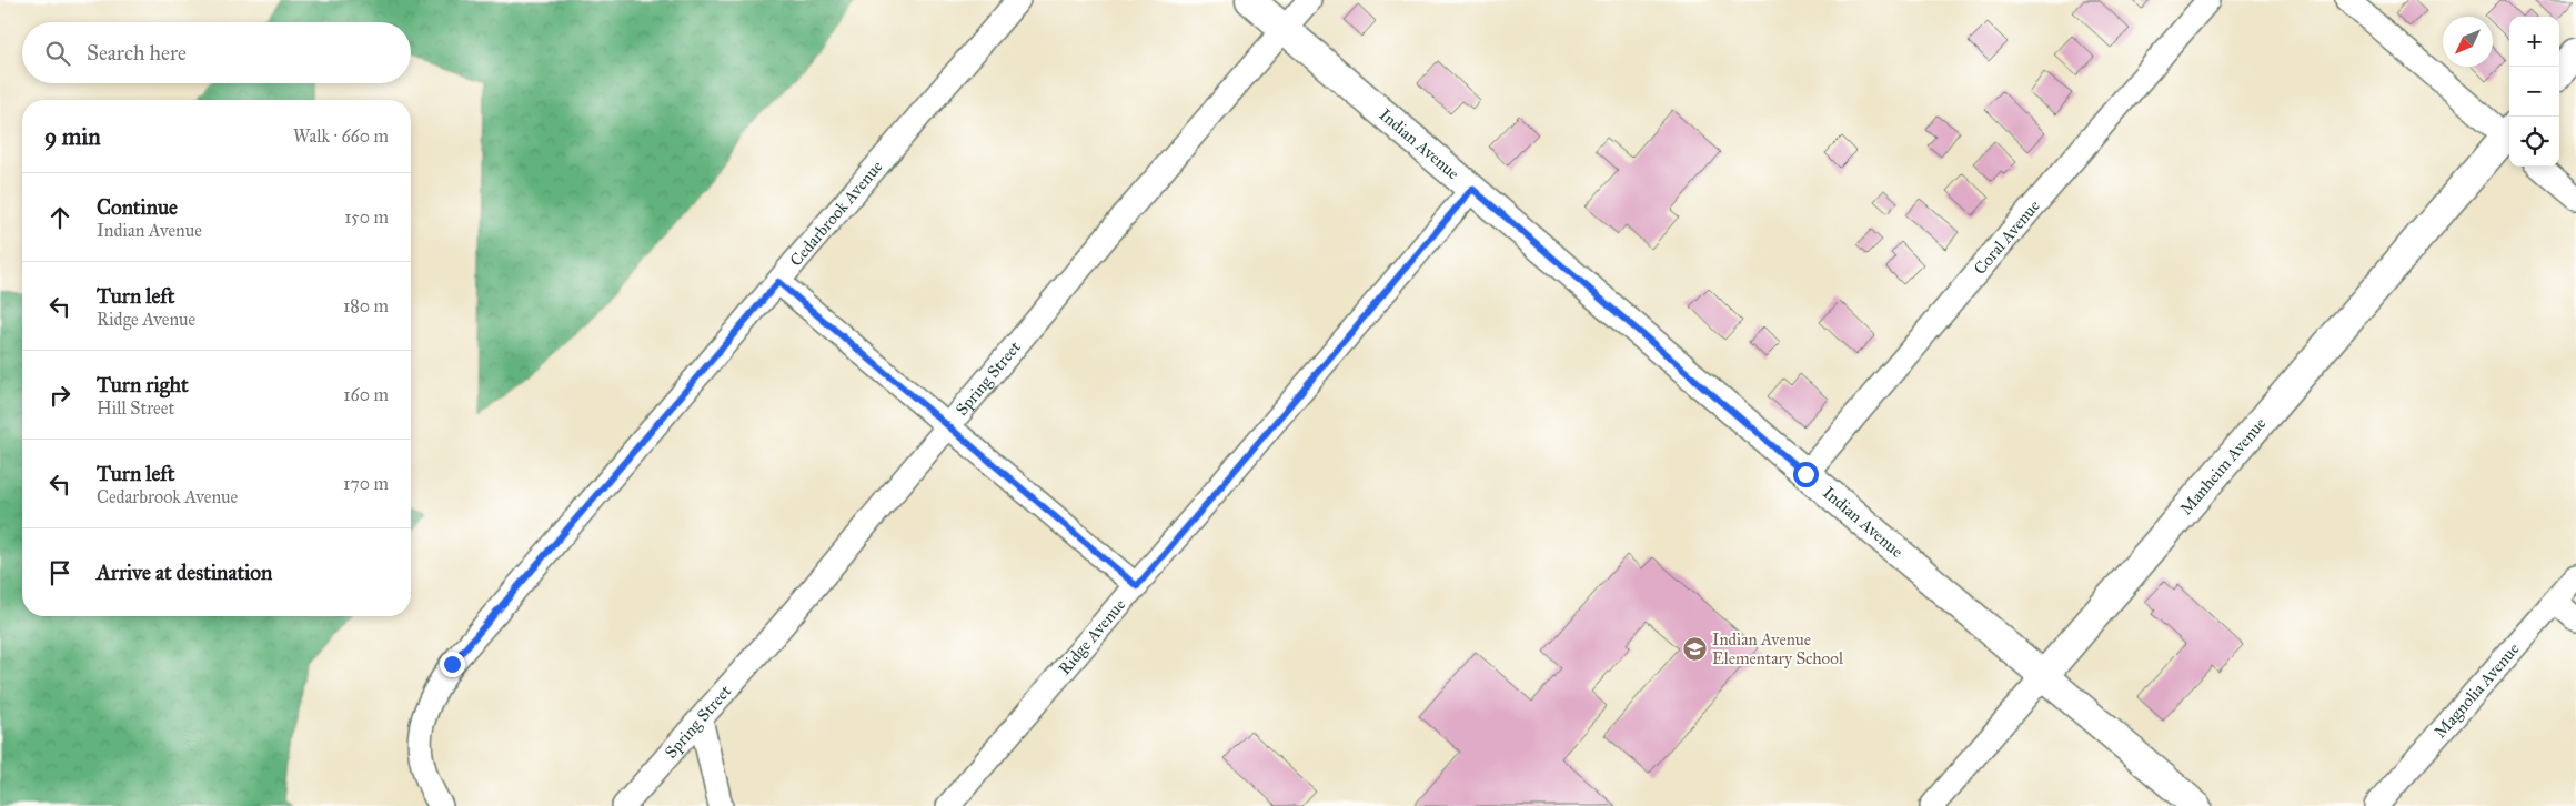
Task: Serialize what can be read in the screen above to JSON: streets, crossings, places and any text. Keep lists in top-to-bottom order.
{
  "streets": {
    "street": [
      "Indian Avenue",
      "Cedarbrook Avenue",
      "Coral Avenue",
      "Spring Street",
      "Manheim Avenue",
      "Ridge Avenue",
      "Magnolia Avenue"
    ]
  },
  "crossings": [
    ["Indian Avenue", "Coral Avenue"],
    ["Indian Avenue", "Spring Street"],
    ["Indian Avenue", "Manheim Avenue"],
    ["Indian Avenue", "Ridge Avenue"]
  ],
  "places": {
    "school or university": ["Indian Avenue Elementary School"]
  },
  "north": "bottom left",
  "page": {
    "map_buttons": ["+", "−"],
    "search": "Search here",
    "heading": ["9 min", "Walk · 660 m"],
    "list": [
      ["Continue", "Indian Avenue", "150 m"],
      ["Turn left", "Ridge Avenue", "180 m"],
      ["Turn right", "Hill Street", "160 m"],
      ["Turn left", "Cedarbrook Avenue", "170 m"],
      "Arrive at destination"
    ]
  }
}
